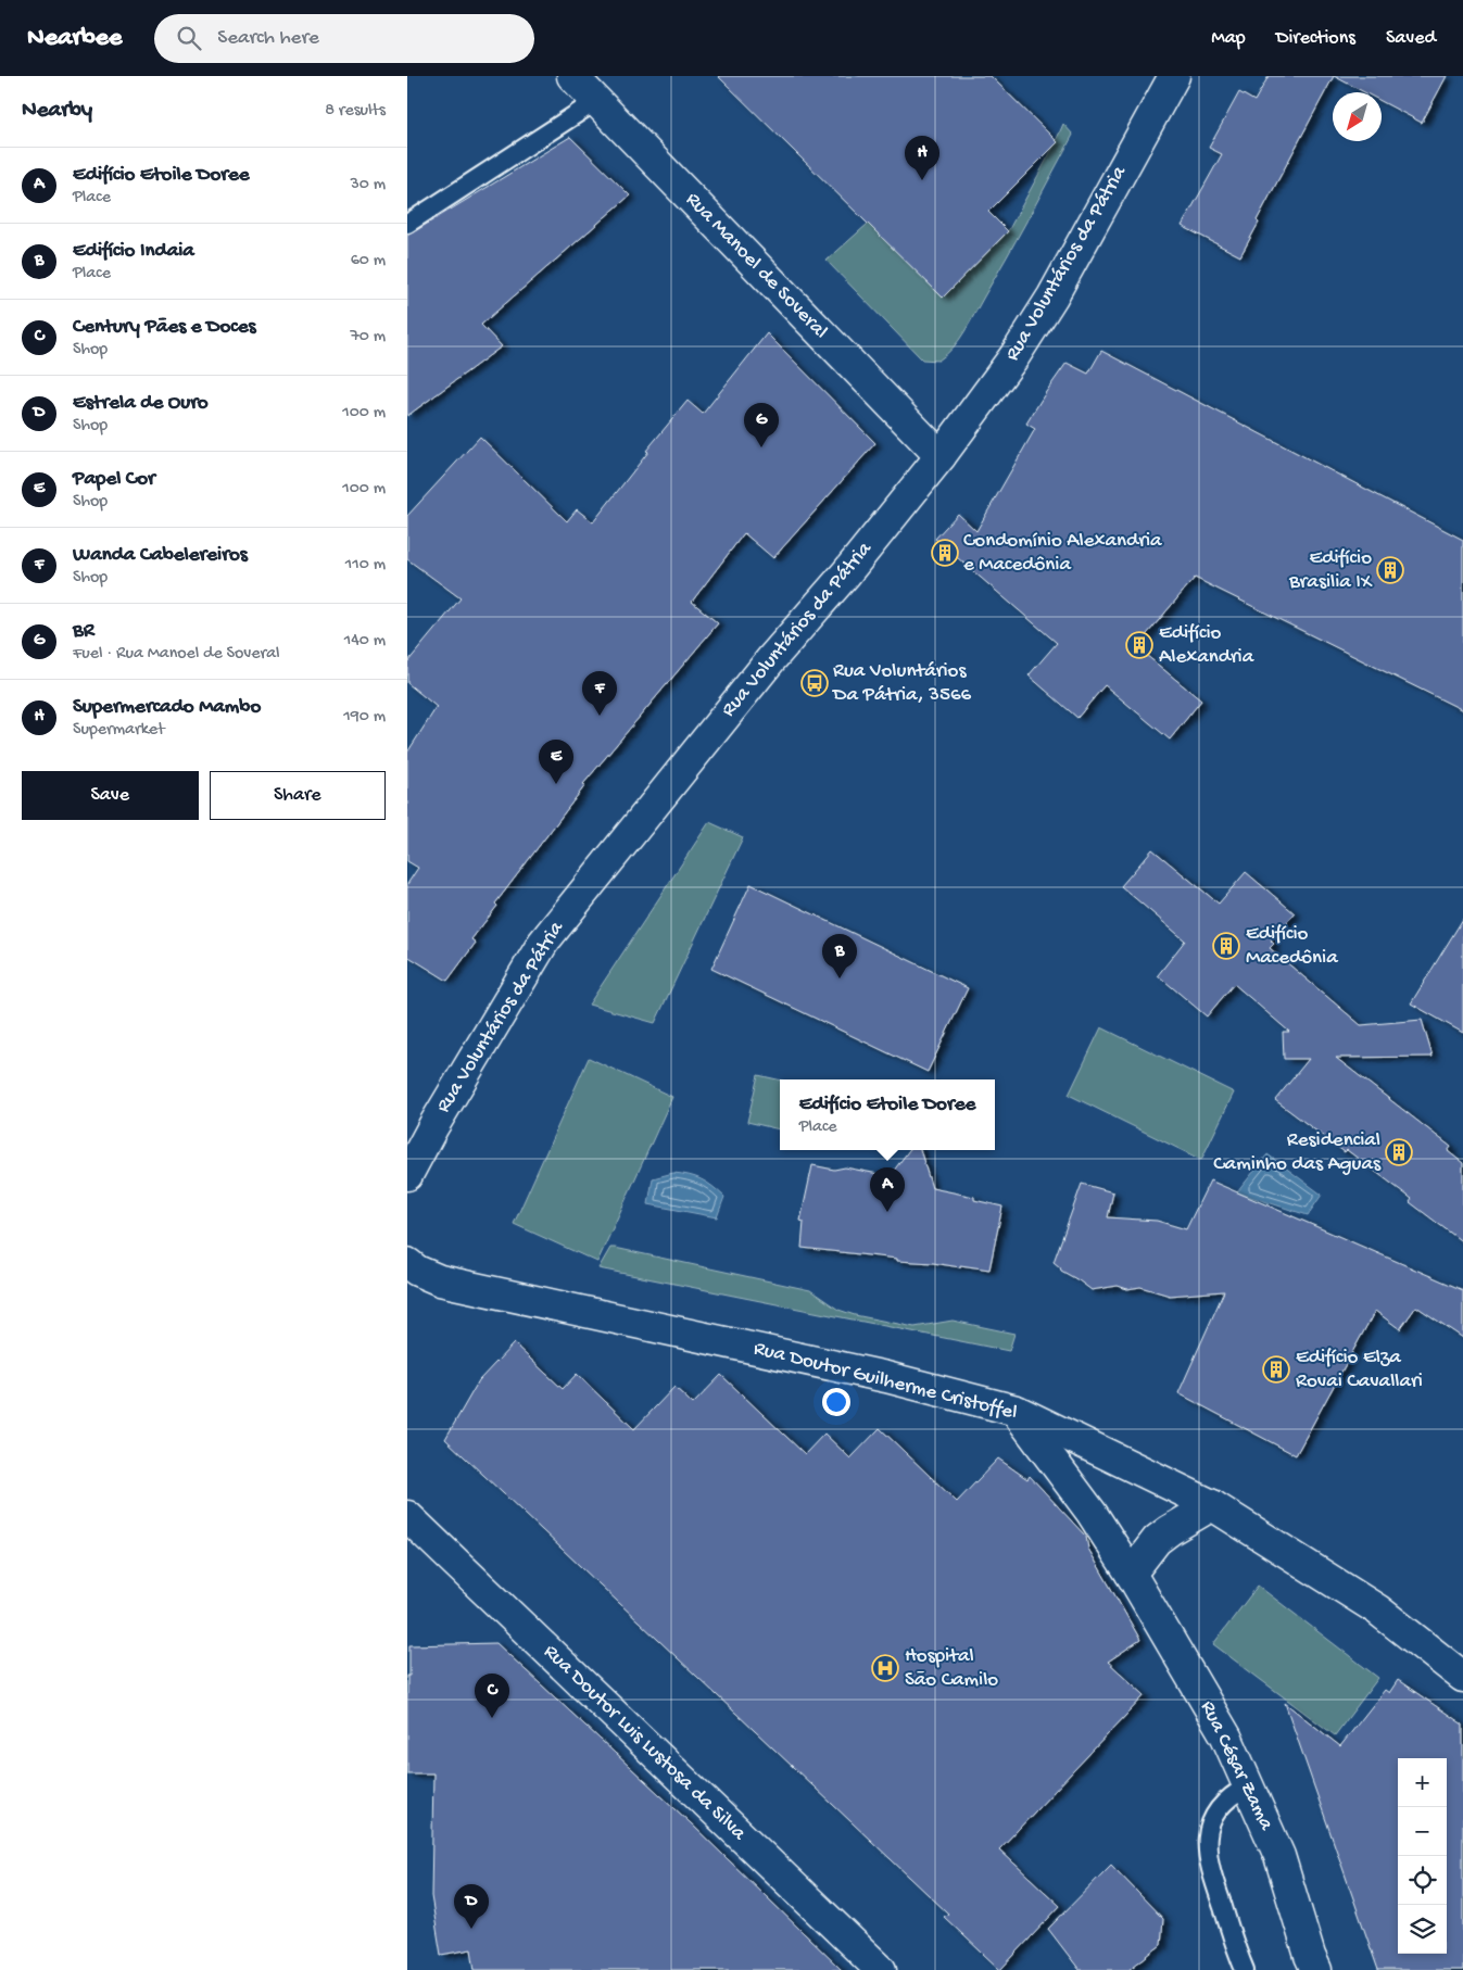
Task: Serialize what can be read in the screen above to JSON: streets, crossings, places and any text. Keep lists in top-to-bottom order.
{
  "streets": {
    "street": [
      "Rua Voluntários da Pátria",
      "Rua Manoel de Soveral",
      "Rua Doutor Guilherme Cristoffel",
      "Rua Doutor Luis Lustosa da Silva",
      "Rua César Zama"
    ]
  },
  "crossings": [
    ["Rua Voluntários da Pátria", "Rua Manoel de Soveral"],
    ["Rua Doutor Guilherme Cristoffel", "Rua César Zama"]
  ],
  "places": {
    "building": [
      "Condomínio Alexandria e Macedônia",
      "Edifício Brasilia IX",
      "Edifício Alexandria",
      "Edifício Macedônia",
      "Residencial Caminho das Aguas",
      "Edifício Elza Rovai Cavallari"
    ],
    "bus stop": ["Rua Voluntários Da Pátria, 3566"],
    "hospital": ["Hospital São Camilo"]
  },
  "north": "bottom left",
  "page": {
    "header": "Nearbee",
    "search": "Search here",
    "nav": ["Map", "Directions", "Saved"],
    "heading": ["Nearby", "8 results"],
    "pins": [
      "H",
      "G",
      "F",
      "E",
      "B",
      "A",
      "C",
      "D"
    ],
    "list": [
      {
        "mark": "A",
        "name": "Edifício Etoile Doree",
        "note": "Place",
        "value": "30 m"
      },
      {
        "mark": "B",
        "name": "Edifício Indaia",
        "note": "Place",
        "value": "60 m"
      },
      {
        "mark": "C",
        "name": "Century Pães e Doces",
        "note": "Shop",
        "value": "70 m"
      },
      {
        "mark": "D",
        "name": "Estrela de Ouro",
        "note": "Shop",
        "value": "100 m"
      },
      {
        "mark": "E",
        "name": "Papel Cor",
        "note": "Shop",
        "value": "100 m"
      },
      {
        "mark": "F",
        "name": "Wanda Cabelereiros",
        "note": "Shop",
        "value": "110 m"
      },
      {
        "mark": "G",
        "name": "BR",
        "note": "Fuel · Rua Manoel de Soveral",
        "value": "140 m"
      },
      {
        "mark": "H",
        "name": "Supermercado Mambo",
        "note": "Supermarket",
        "value": "190 m"
      }
    ],
    "buttons": ["Save", "Share"],
    "popup": ["Edifício Etoile Doree", "Place"],
    "map_buttons": ["+", "−"]
  }
}
